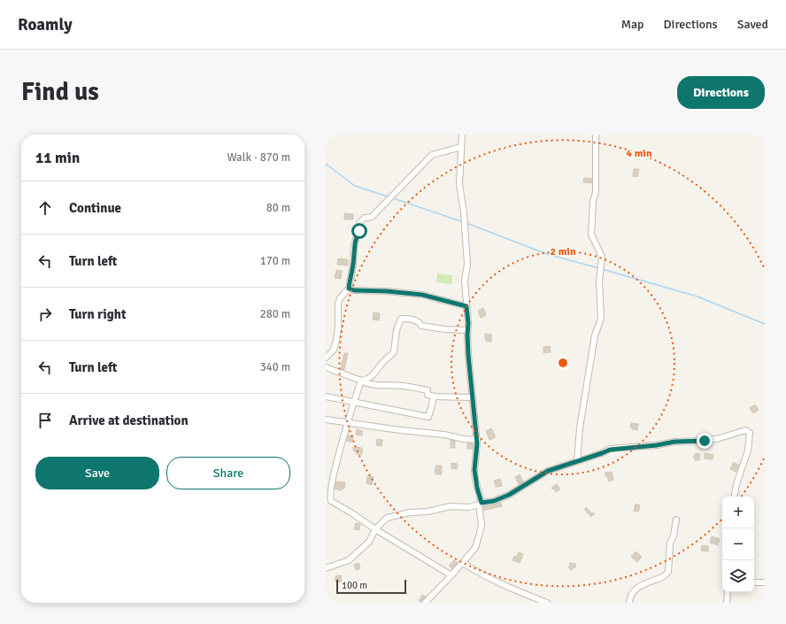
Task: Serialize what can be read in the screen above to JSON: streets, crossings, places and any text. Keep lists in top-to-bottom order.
{
  "scale_bar": "100 m",
  "page": {
    "header": "Roamly",
    "nav": ["Map", "Directions", "Saved"],
    "buttons": [
      "Directions",
      ["Save", "Share"]
    ],
    "title": "Find us",
    "heading": ["11 min", "Walk · 870 m"],
    "list": [
      ["Continue", "80 m"],
      ["Turn left", "170 m"],
      ["Turn right", "280 m"],
      ["Turn left", "340 m"],
      "Arrive at destination"
    ],
    "map_buttons": ["+", "−"],
    "scale": "100 m"
  },
  "rings": ["4 min", "2 min"]
}
